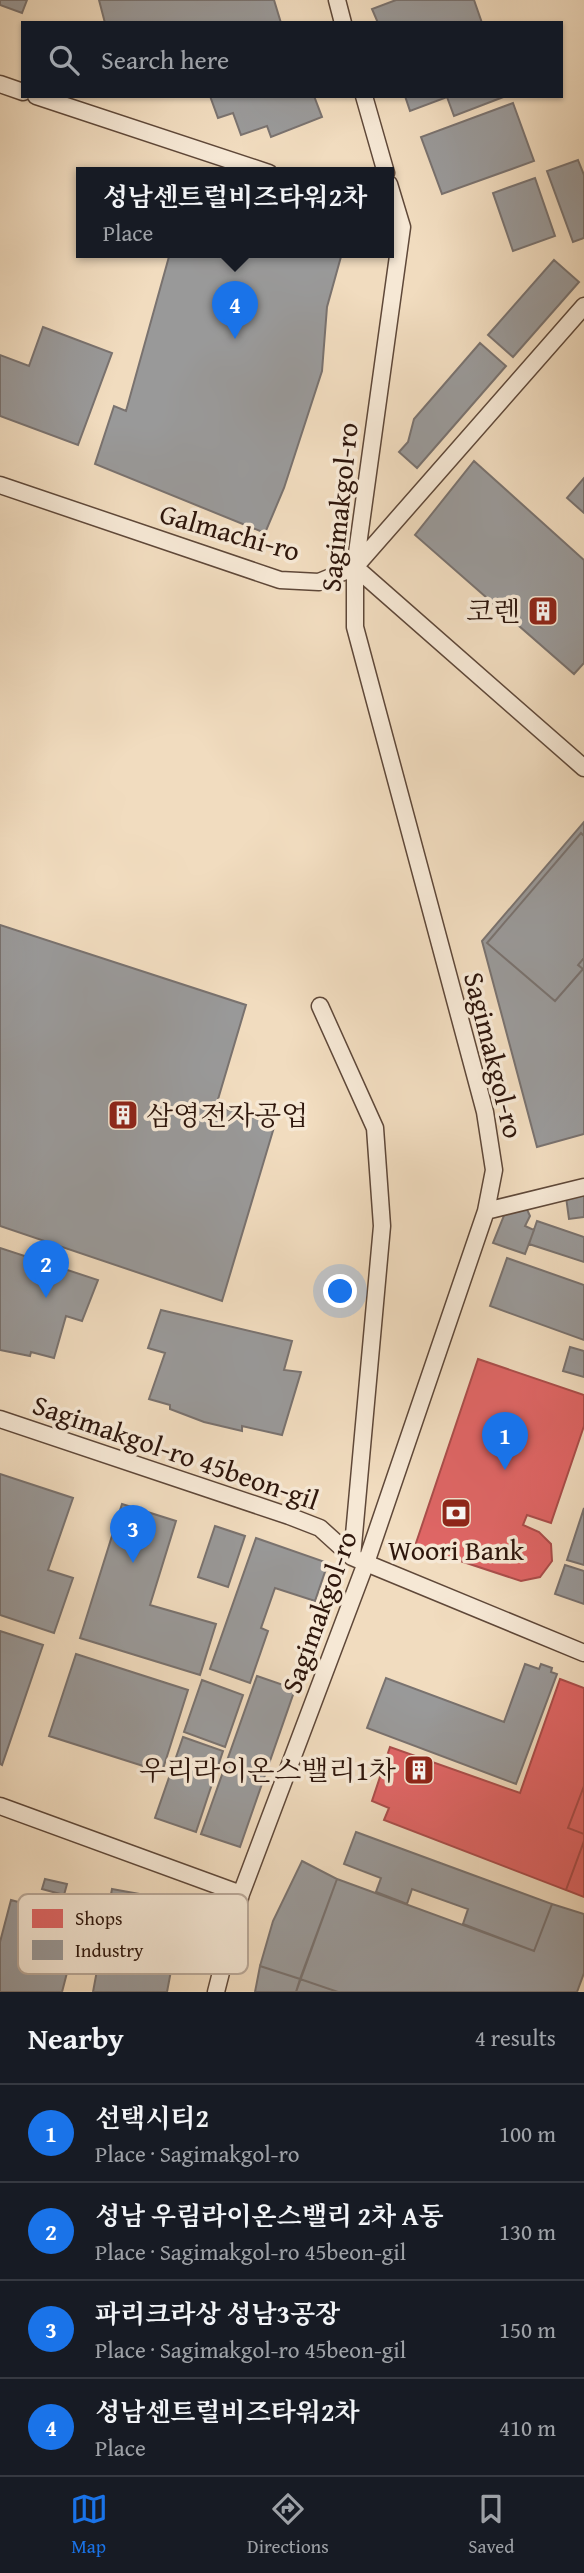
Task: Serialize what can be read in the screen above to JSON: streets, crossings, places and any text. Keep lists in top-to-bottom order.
{
  "streets": {
    "street": ["Sagimakgol-ro", "Galmachi-ro", "Sagimakgol-ro 45beon-gil"]
  },
  "crossings": [
    ["Sagimakgol-ro", "Galmachi-ro"],
    ["Sagimakgol-ro", "Sagimakgol-ro 45beon-gil"]
  ],
  "places": {
    "building": ["코렌", "삼영전자공업", "우리라이온스밸리1차"],
    "bank": ["Woori Bank"]
  },
  "legend": ["Shops", "Industry"],
  "page": {
    "search": "Search here",
    "popup": ["성남센트럴비즈타워2차", "Place"],
    "pins": [
      "4",
      "2",
      "1",
      "3"
    ],
    "heading": ["Nearby", "4 results"],
    "list": [
      {
        "mark": "1",
        "name": "선택시티2",
        "note": "Place · Sagimakgol-ro",
        "value": "100 m"
      },
      {
        "mark": "2",
        "name": "성남 우림라이온스밸리 2차 A동",
        "note": "Place · Sagimakgol-ro 45beon-gil",
        "value": "130 m"
      },
      {
        "mark": "3",
        "name": "파리크라상 성남3공장",
        "note": "Place · Sagimakgol-ro 45beon-gil",
        "value": "150 m"
      },
      {
        "mark": "4",
        "name": "성남센트럴비즈타워2차",
        "note": "Place",
        "value": "410 m"
      }
    ],
    "nav": ["Map", "Directions", "Saved"]
  }
}
